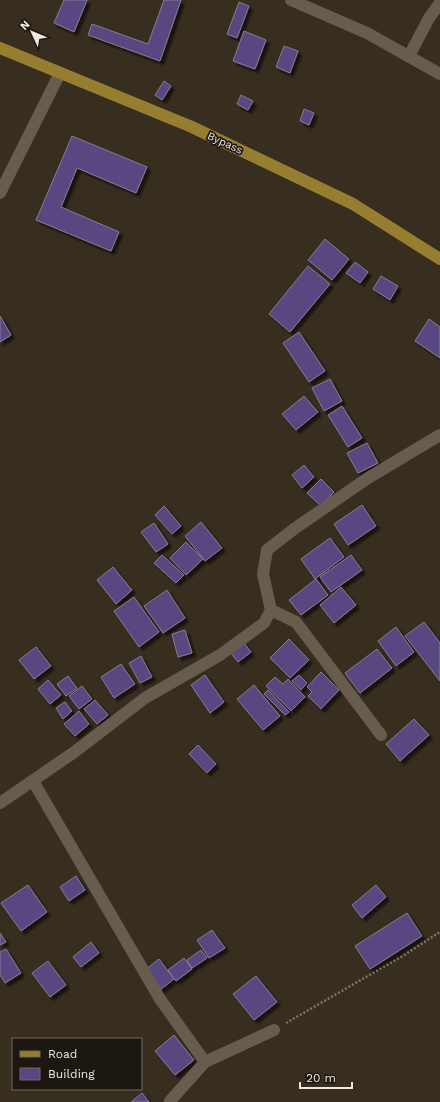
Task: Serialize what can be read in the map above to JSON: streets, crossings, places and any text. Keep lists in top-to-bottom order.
{
  "streets": {
    "main road": ["Bypass"]
  },
  "legend": ["Road", "Building"],
  "scale_bar": "20 m",
  "north": "top left"
}
